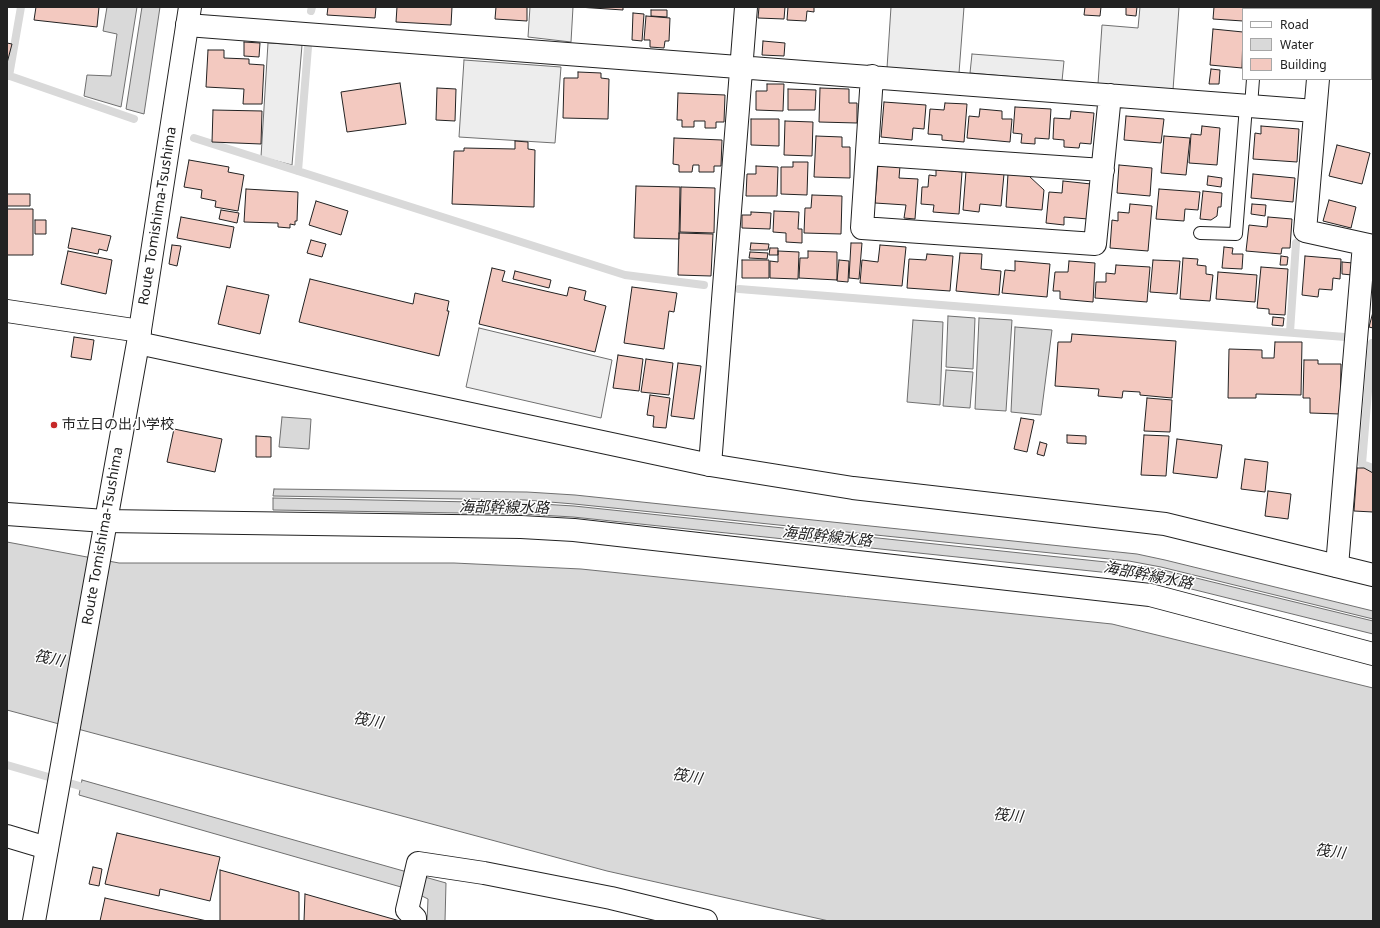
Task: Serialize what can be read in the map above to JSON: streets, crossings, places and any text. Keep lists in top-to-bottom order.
{
  "streets": {
    "street": ["Route Tomishima-Tsushima"]
  },
  "water": ["海部幹線水路", "筏川"],
  "places": ["市立日の出小学校"],
  "legend": ["Road", "Water", "Building"]
}
